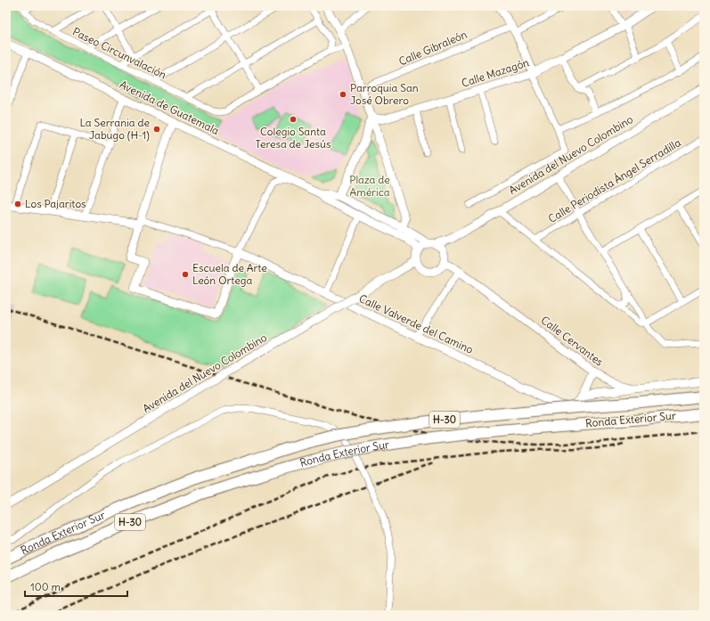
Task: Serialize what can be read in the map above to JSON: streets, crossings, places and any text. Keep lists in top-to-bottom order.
{
  "streets": {
    "highway": ["H-30", "Ronda Exterior Sur"],
    "street": [
      "Calle Gibraleón",
      "Paseo Circunvalación",
      "Calle Mazagón",
      "Avenida de Guatemala",
      "Avenida del Nuevo Colombino",
      "Calle Periodista Ángel Serradilla",
      "Calle Valverde del Camino",
      "Calle Cervantes"
    ]
  },
  "crossings": [
    ["Avenida de Guatemala", "Avenida del Nuevo Colombino"],
    ["Avenida de Guatemala", "Calle Cervantes"],
    ["Avenida del Nuevo Colombino", "Calle Cervantes"],
    ["Calle Valverde del Camino", "Calle Cervantes"]
  ],
  "parks": ["Plaza de América"],
  "places": [
    "Parroquia San José Obrero",
    "Colegio Santa Teresa de Jesús",
    "La Serrania de Jabugo (H-1)",
    "Los Pajaritos",
    "Escuela de Arte León Ortega"
  ],
  "scale_bar": "100 m"
}
